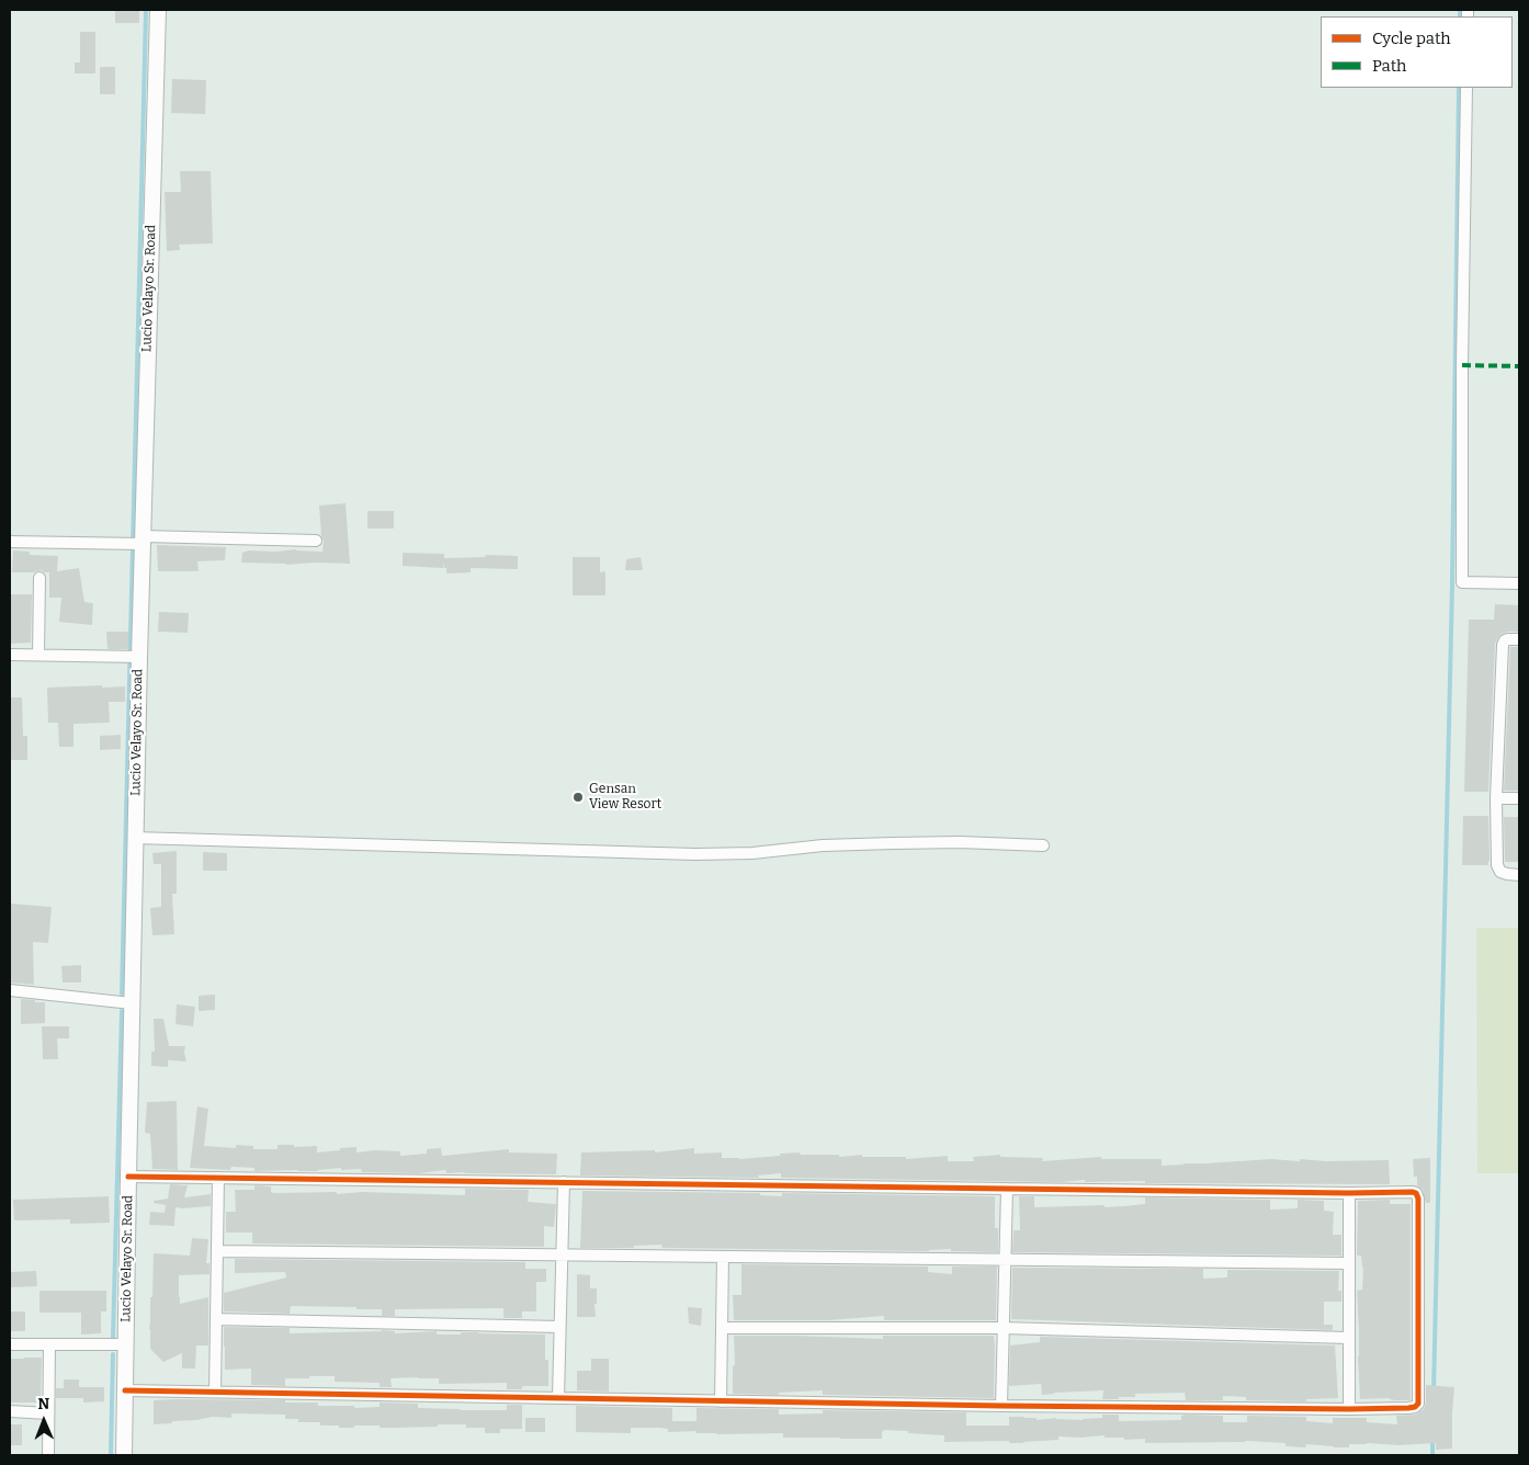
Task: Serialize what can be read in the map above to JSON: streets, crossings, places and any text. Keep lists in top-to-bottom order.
{
  "streets": {
    "main road": ["Lucio Velayo Sr. Road"]
  },
  "places": ["Gensan View Resort"],
  "legend": ["Cycle path", "Path"],
  "north": "top"
}
